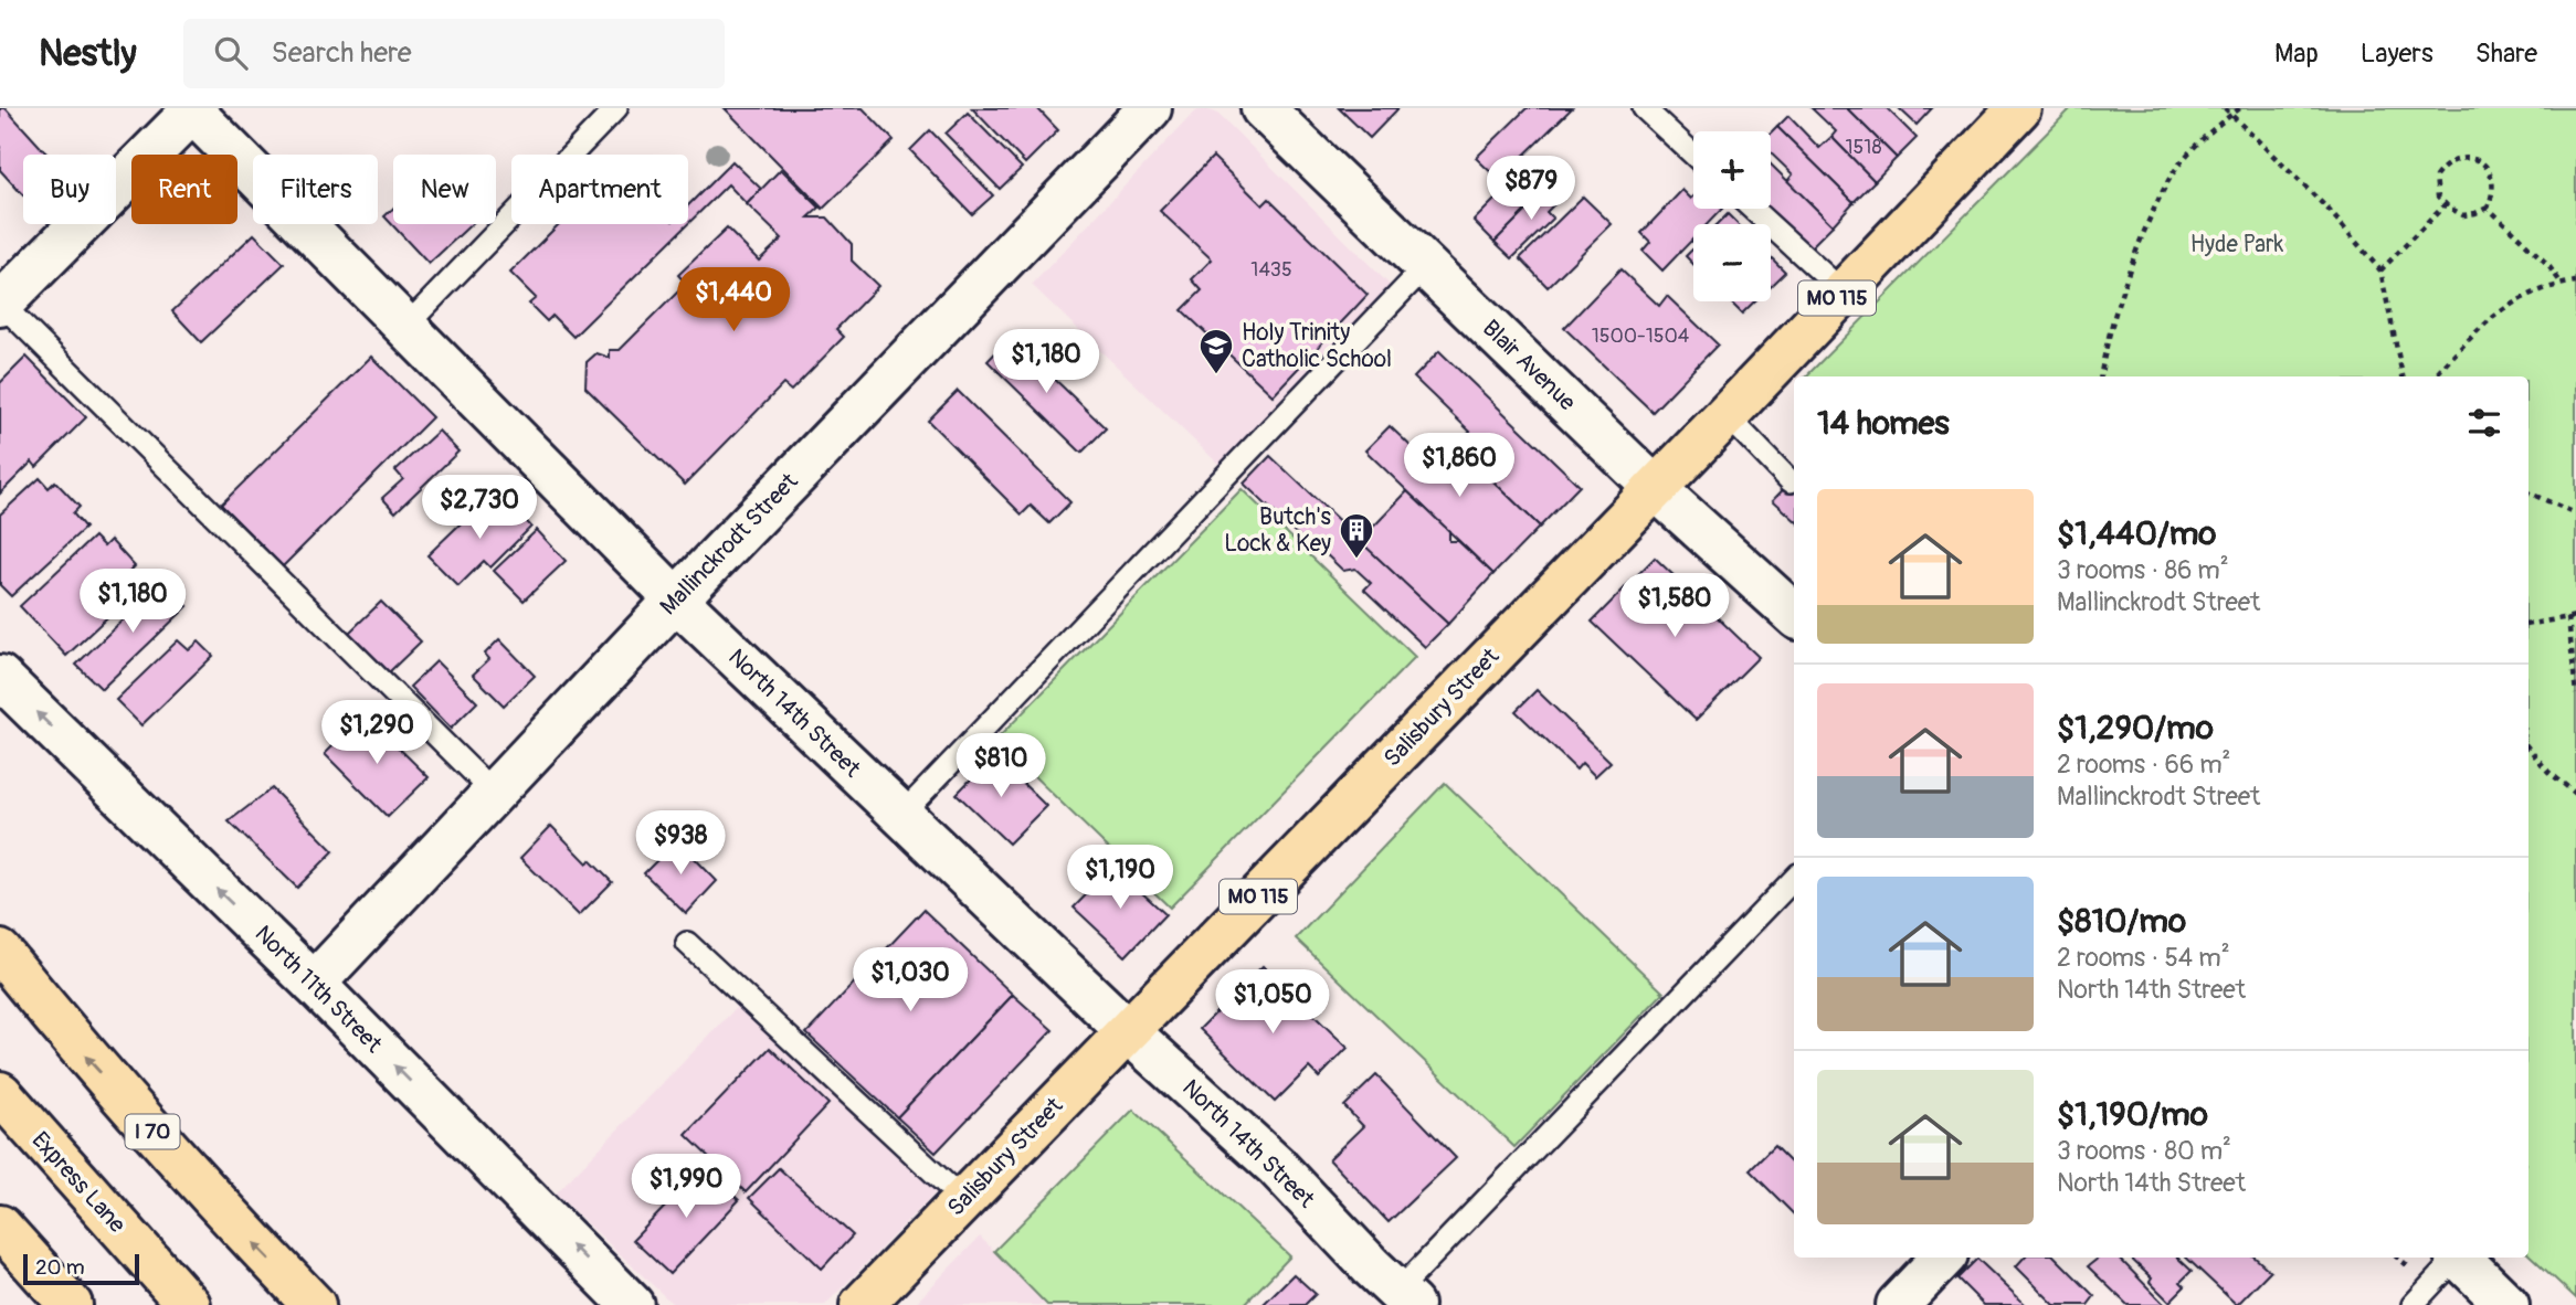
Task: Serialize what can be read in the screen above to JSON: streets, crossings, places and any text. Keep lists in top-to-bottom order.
{
  "streets": {
    "main road": [
      "MO 115",
      "Salisbury Street",
      "I 70",
      "Express Lane"
    ],
    "street": [
      "Blair Avenue",
      "Mallinckrodt Street",
      "North 14th Street",
      "North 11th Street"
    ]
  },
  "crossings": [
    ["Blair Avenue", "Salisbury Street"],
    ["Mallinckrodt Street", "North 14th Street"],
    ["Mallinckrodt Street", "North 11th Street"],
    ["Salisbury Street", "North 14th Street"]
  ],
  "one_way": ["North 11th Street"],
  "parks": ["Hyde Park"],
  "places": {
    "school or university": ["Holy Trinity Catholic School"],
    "building": ["Butch's Lock & Key"]
  },
  "house_numbers": ["1518", "1435", "1500-1504"],
  "scale_bar": "20 m",
  "page": {
    "header": "Nestly",
    "search": "Search here",
    "nav": ["Map", "Layers", "Share"],
    "map_buttons": ["+", "−"],
    "chip": [
      "Buy",
      "Rent",
      "Filters",
      "New",
      "Apartment"
    ],
    "price": [
      "$879",
      "$1,440",
      "$1,180",
      "$1,860",
      "$2,730",
      "$1,180",
      "$1,580",
      "$1,290",
      "$810",
      "$938",
      "$1,190",
      "$1,030",
      "$1,050",
      "$1,990"
    ],
    "heading": "14 homes",
    "list": [
      {
        "name": "$1,440/mo",
        "note": "3 rooms · 86 m² · Mallinckrodt Street"
      },
      {
        "name": "$1,290/mo",
        "note": "2 rooms · 66 m² · Mallinckrodt Street"
      },
      {
        "name": "$810/mo",
        "note": "2 rooms · 54 m² · North 14th Street"
      },
      {
        "name": "$1,190/mo",
        "note": "3 rooms · 80 m² · North 14th Street"
      }
    ],
    "scale": "20 m"
  }
}
